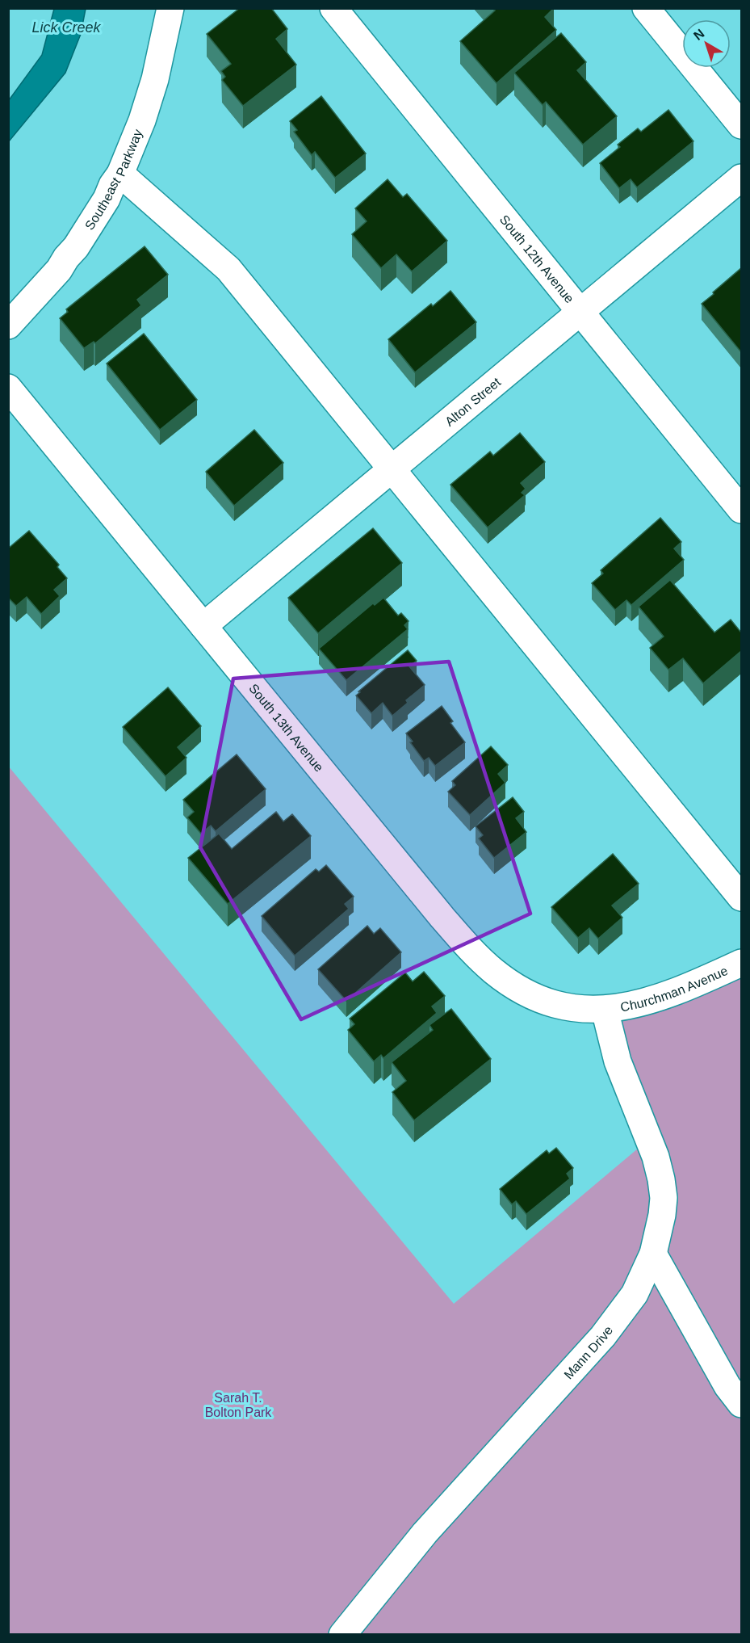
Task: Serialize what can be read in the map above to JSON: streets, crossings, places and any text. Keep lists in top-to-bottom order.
{
  "streets": {
    "street": [
      "Southeast Parkway",
      "South 12th Avenue",
      "Alton Street",
      "South 13th Avenue",
      "Churchman Avenue",
      "Mann Drive"
    ]
  },
  "crossings": [
    ["South 12th Avenue", "Alton Street"],
    ["Alton Street", "South 13th Avenue"],
    ["South 13th Avenue", "Churchman Avenue"],
    ["South 13th Avenue", "Mann Drive"],
    ["Churchman Avenue", "Mann Drive"]
  ],
  "water": ["Lick Creek"],
  "parks": ["Sarah T. Bolton Park"],
  "north": "top left"
}
